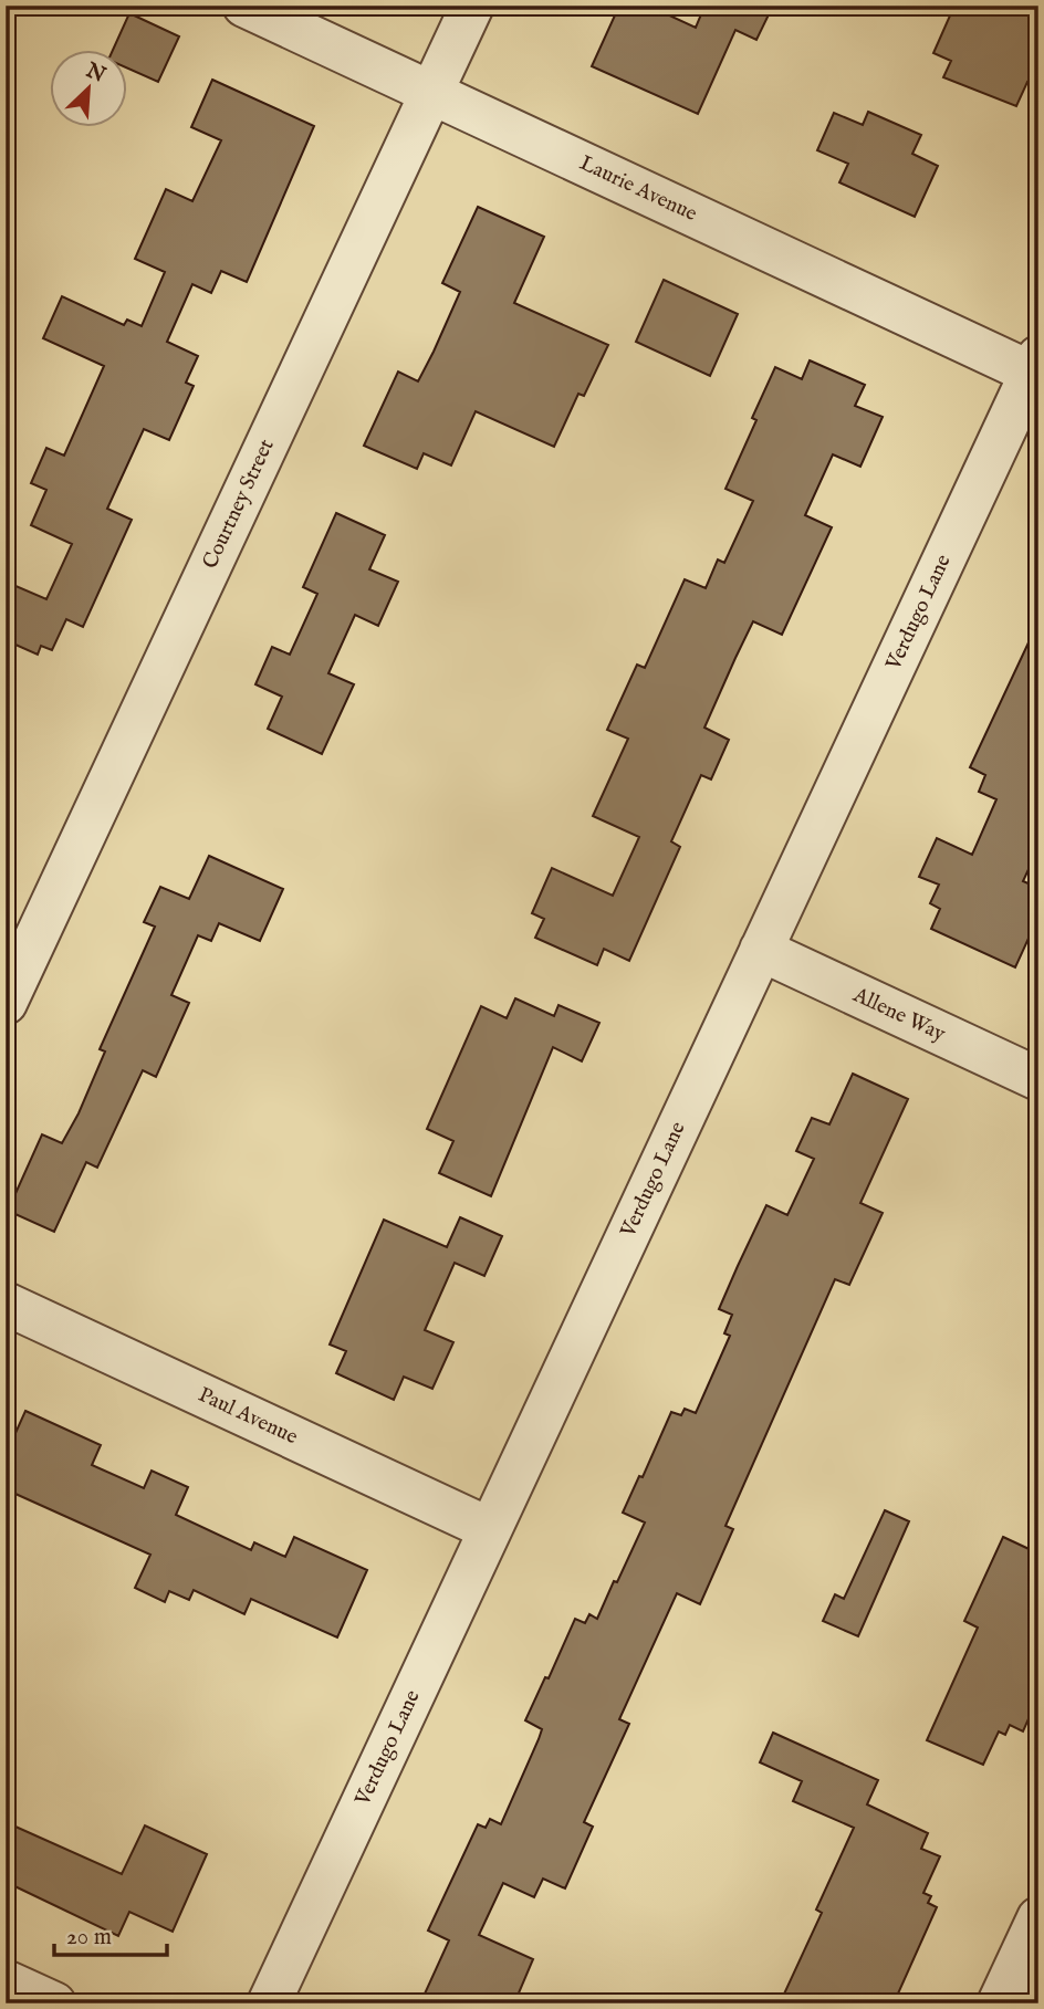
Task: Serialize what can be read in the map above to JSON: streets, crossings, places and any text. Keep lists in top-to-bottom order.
{
  "streets": {
    "street": [
      "Laurie Avenue",
      "Courtney Street",
      "Verdugo Lane",
      "Allene Way",
      "Paul Avenue"
    ]
  },
  "crossings": [
    ["Laurie Avenue", "Courtney Street"],
    ["Laurie Avenue", "Verdugo Lane"],
    ["Verdugo Lane", "Allene Way"],
    ["Verdugo Lane", "Paul Avenue"]
  ],
  "scale_bar": "20 m",
  "north": "top right"
}
